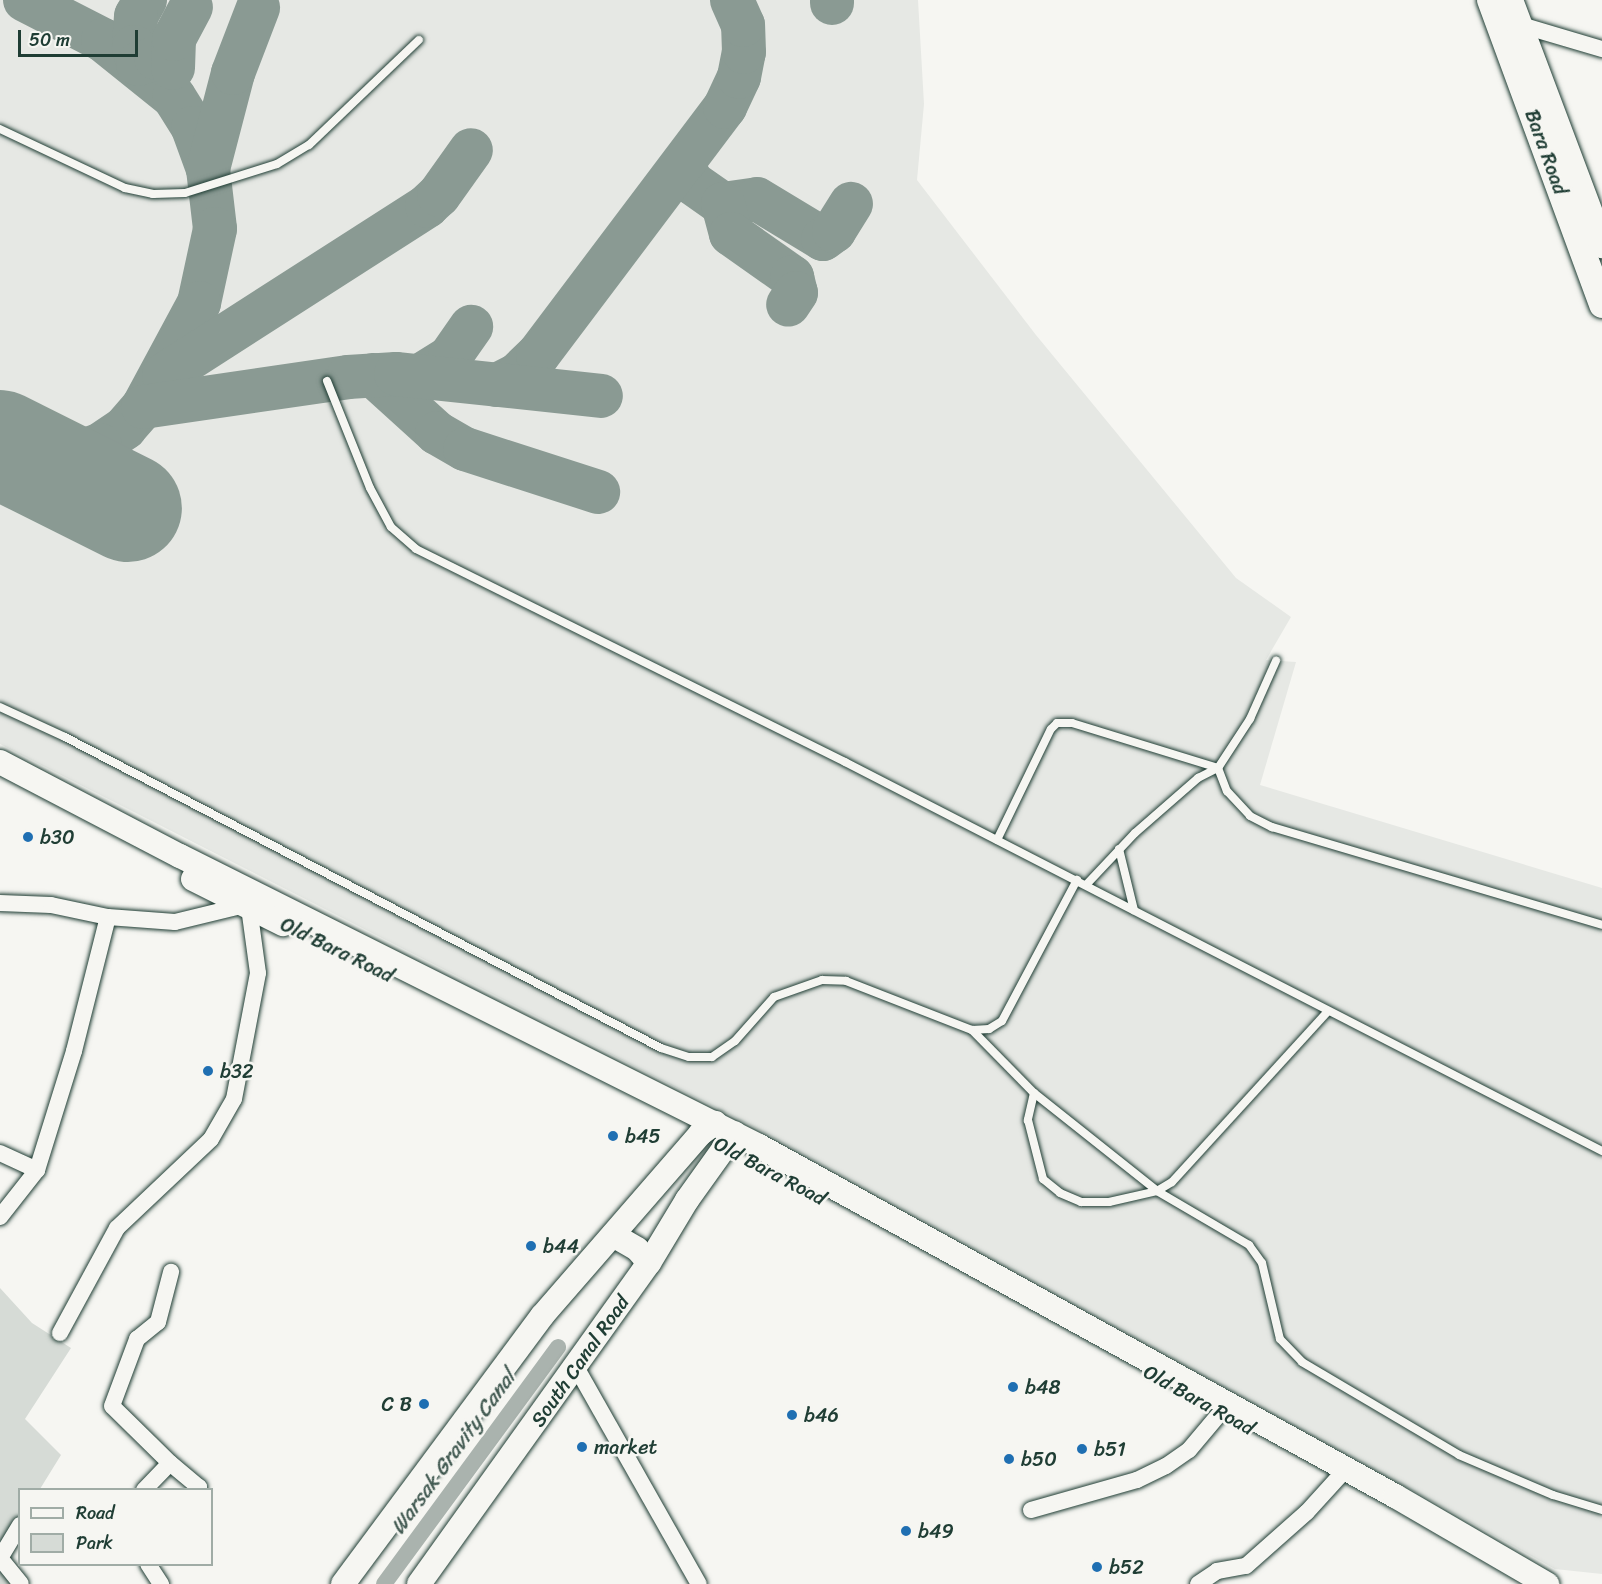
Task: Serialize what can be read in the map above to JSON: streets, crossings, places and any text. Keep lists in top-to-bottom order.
{
  "streets": {
    "main road": ["Bara Road", "Old Bara Road", "South Canal Road"]
  },
  "crossings": [
    ["Old Bara Road", "South Canal Road"]
  ],
  "water": ["Warsak Gravity Canal"],
  "places": [
    "b30",
    "b32",
    "b45",
    "b44",
    "b48",
    "C B",
    "b46",
    "market",
    "b51",
    "b50",
    "b49",
    "b52"
  ],
  "legend": ["Road", "Park"],
  "scale_bar": "50 m"
}
